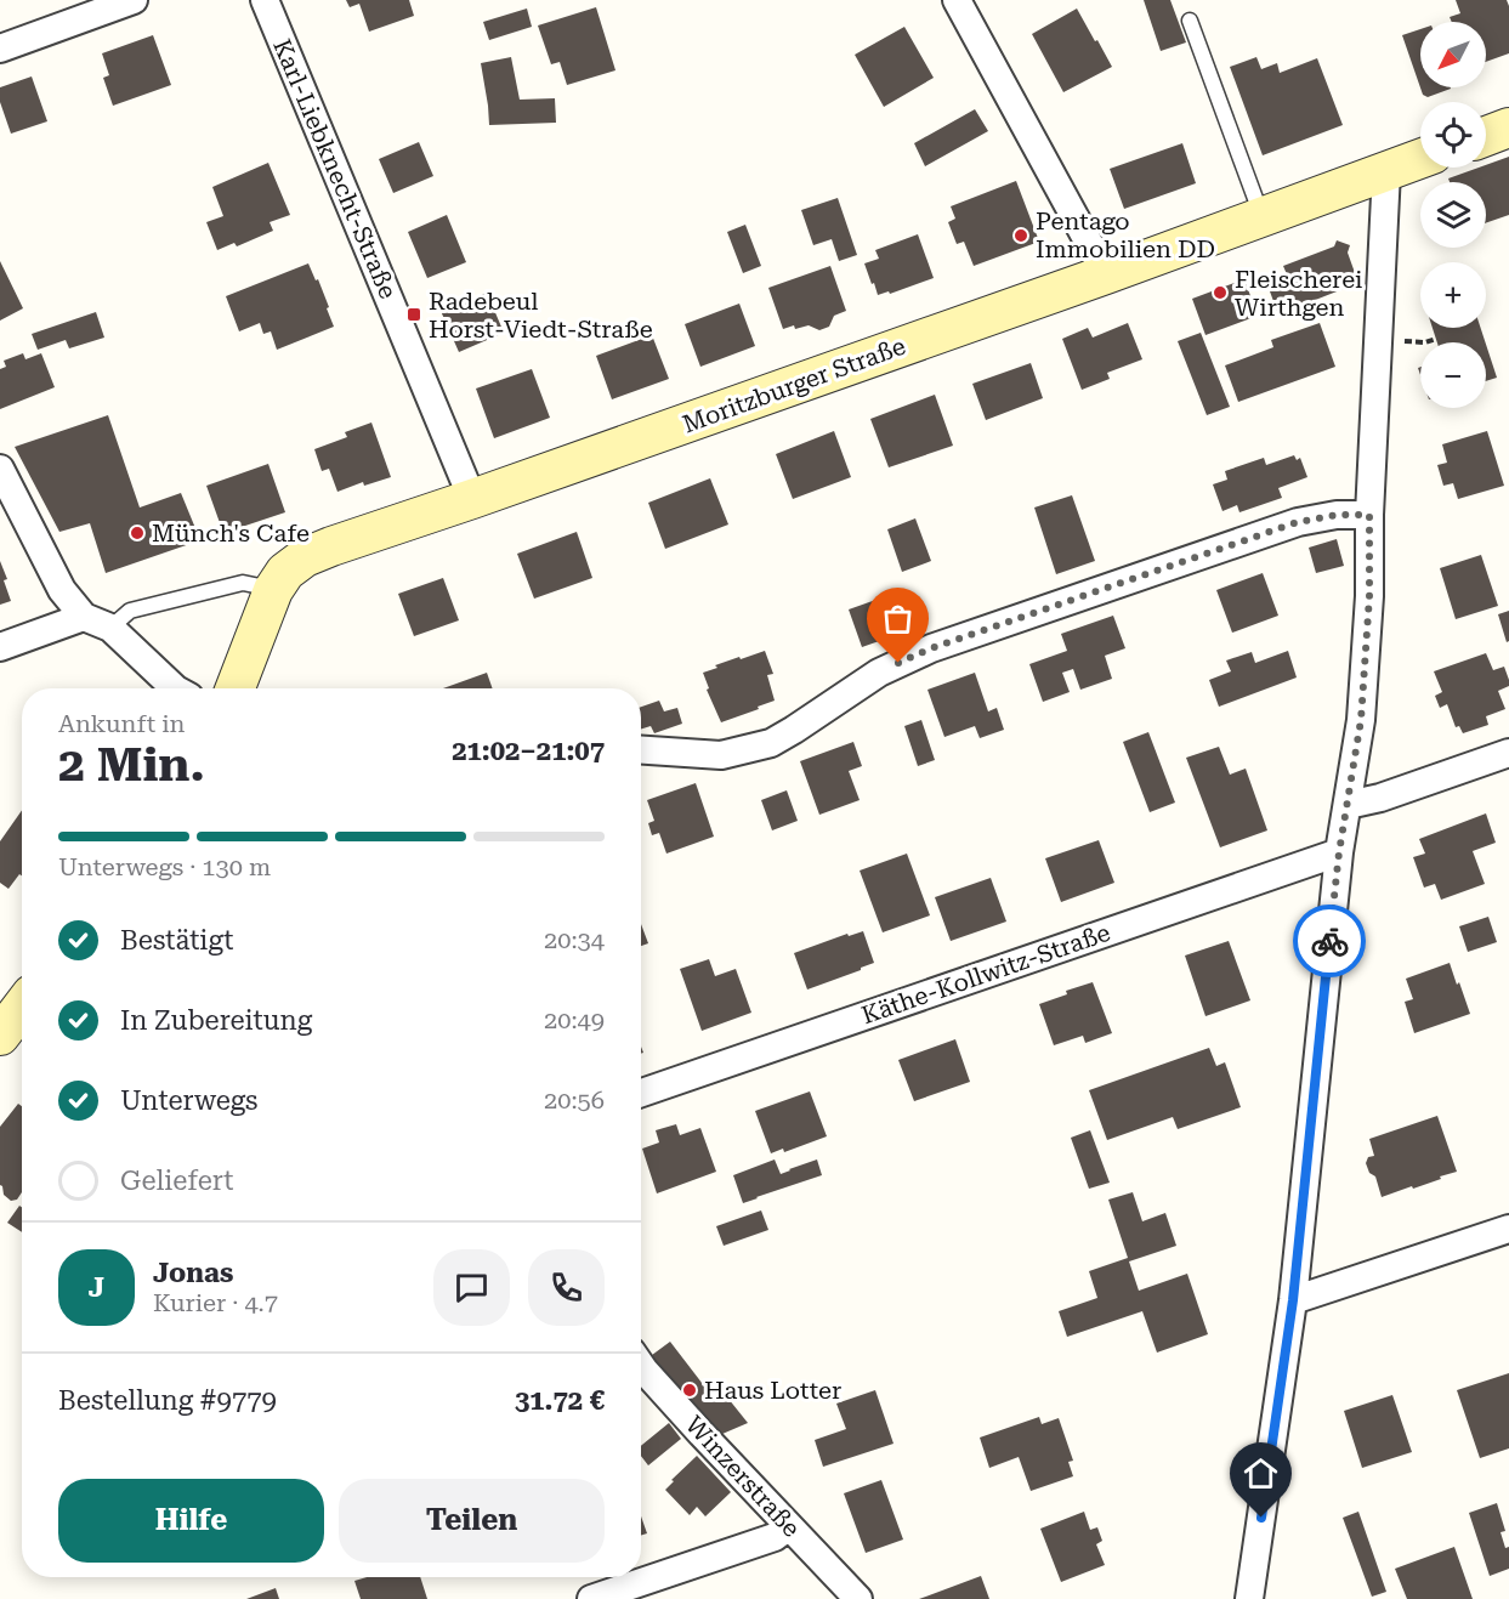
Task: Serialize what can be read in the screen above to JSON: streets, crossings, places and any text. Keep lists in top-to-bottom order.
{
  "streets": {
    "street": [
      "Karl-Liebknecht-Straße",
      "Moritzburger Straße",
      "Käthe-Kollwitz-Straße",
      "Winzerstraße"
    ]
  },
  "crossings": [
    ["Karl-Liebknecht-Straße", "Moritzburger Straße"]
  ],
  "places": {
    "other": [
      "Pentago Immobilien DD",
      "Fleischerei Wirthgen",
      "Münch's Cafe",
      "Haus Lotter"
    ],
    "transit": ["Radebeul Horst-Viedt-Straße"]
  },
  "north": "bottom left",
  "page": {
    "map_buttons": ["+", "−"],
    "heading": ["2 Min.", "Ankunft in", "21:02–21:07"],
    "panel": [
      "Jonas",
      "Kurier · 4.7",
      "Bestellung #9779",
      "31.72 €"
    ],
    "bar": "Unterwegs · 130 m",
    "list": [
      ["Bestätigt", "20:34"],
      ["In Zubereitung", "20:49"],
      ["Unterwegs", "20:56"],
      "Geliefert"
    ],
    "round": "J",
    "buttons": ["Hilfe", "Teilen"]
  }
}
